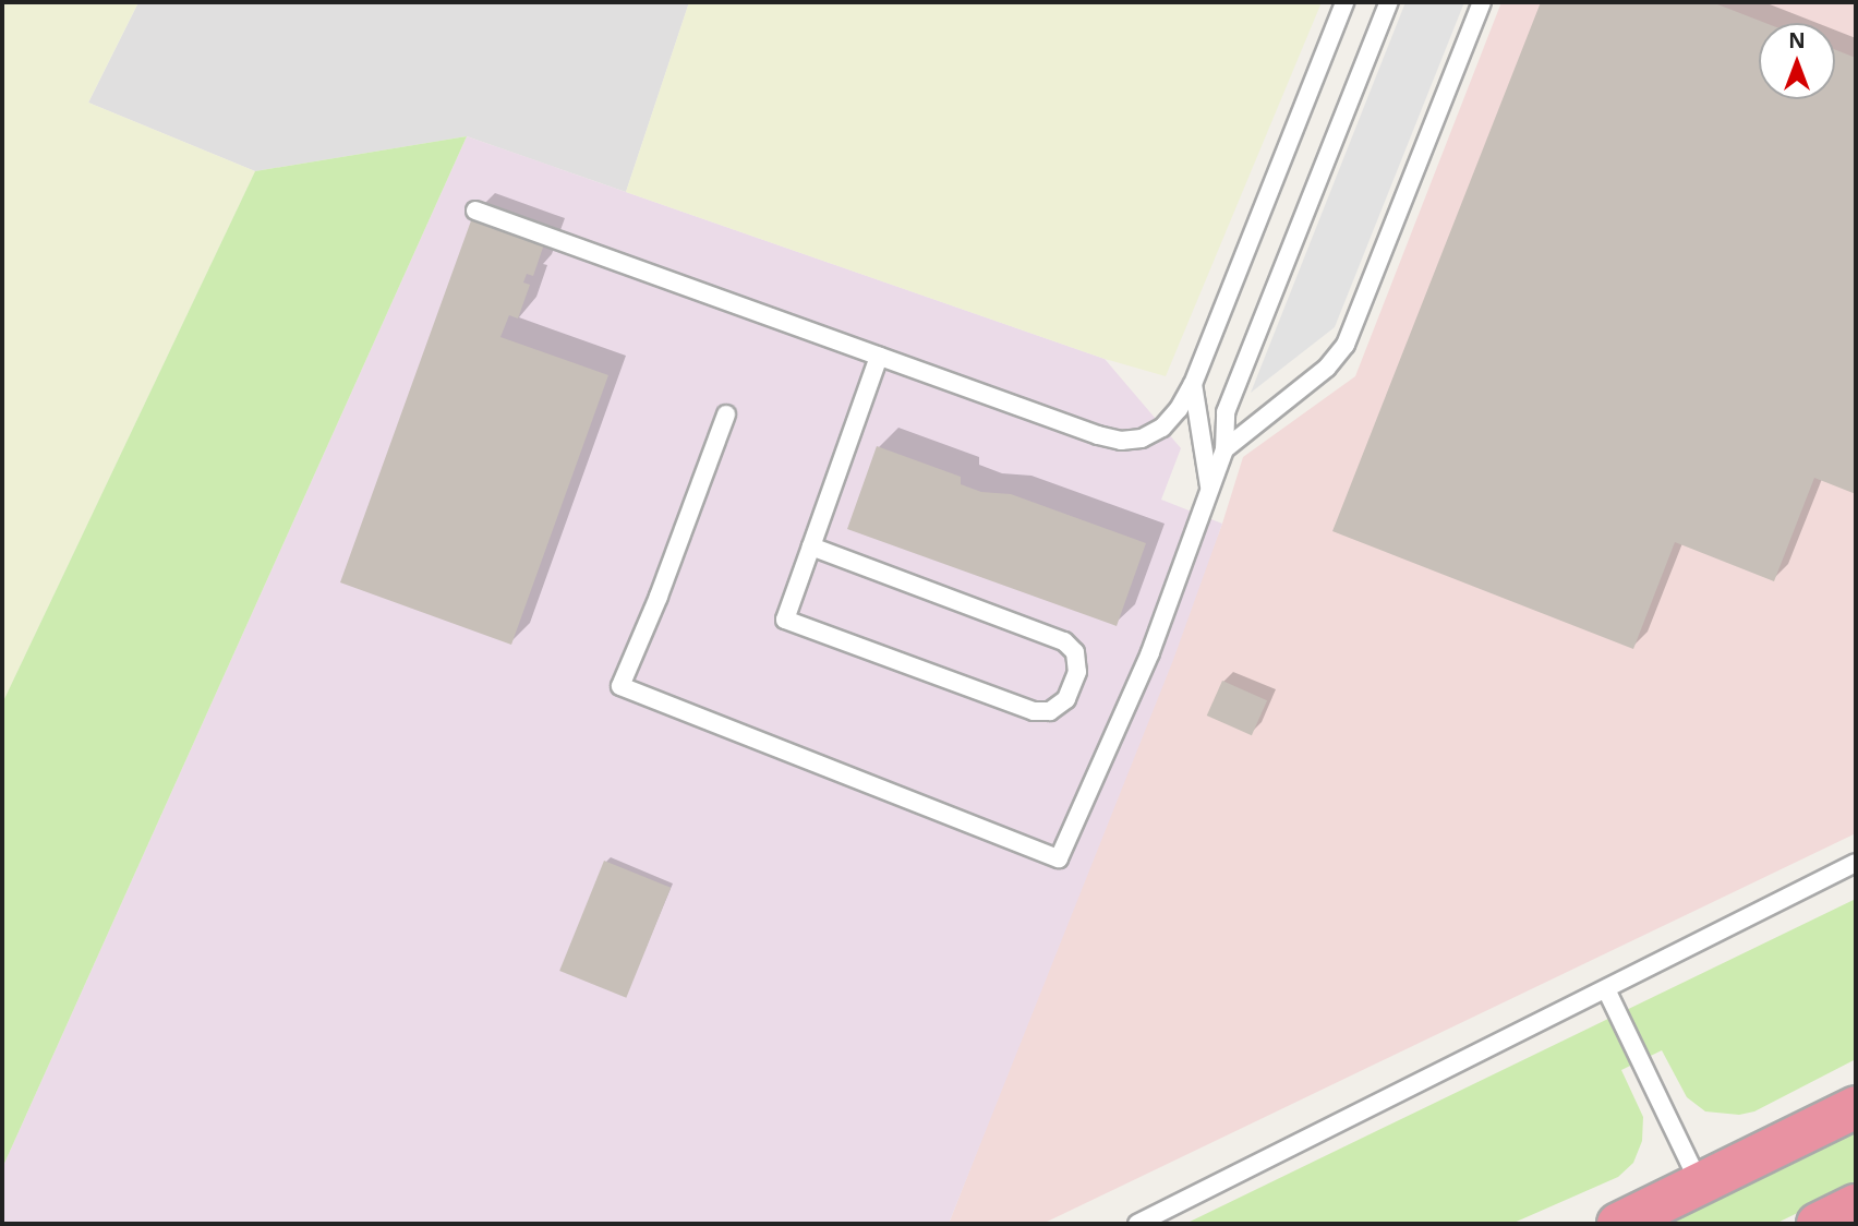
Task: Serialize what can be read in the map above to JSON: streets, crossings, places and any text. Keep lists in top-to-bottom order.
{
  "north": "top"
}
